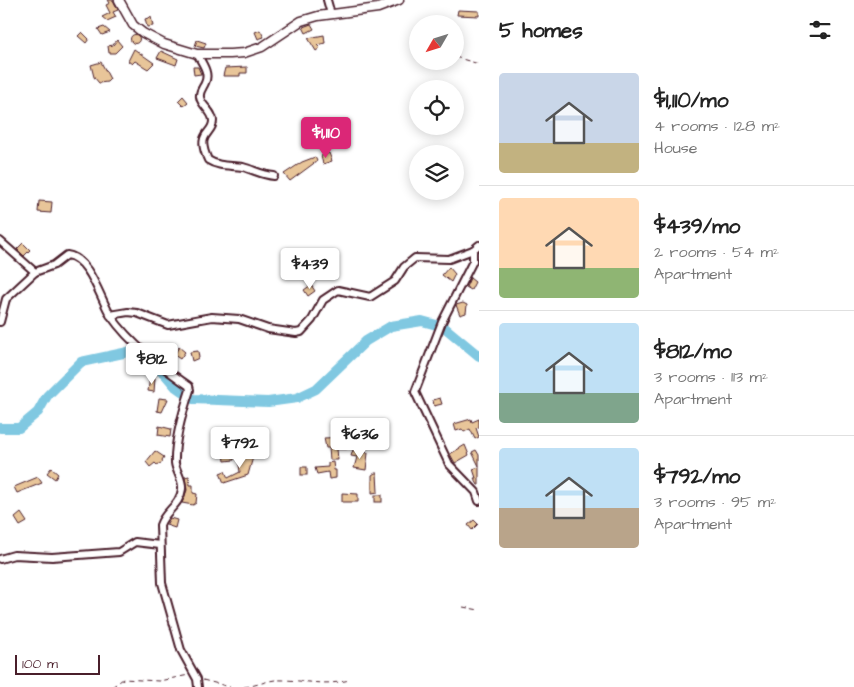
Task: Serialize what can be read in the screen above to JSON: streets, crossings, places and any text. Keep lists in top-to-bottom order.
{
  "scale_bar": "100 m",
  "north": "bottom left",
  "page": {
    "heading": "5 homes",
    "list": [
      {
        "name": "$1,110/mo",
        "note": "4 rooms · 128 m² · House"
      },
      {
        "name": "$439/mo",
        "note": "2 rooms · 54 m² · Apartment"
      },
      {
        "name": "$812/mo",
        "note": "3 rooms · 113 m² · Apartment"
      },
      {
        "name": "$792/mo",
        "note": "3 rooms · 95 m² · Apartment"
      }
    ],
    "price": [
      "$1,110",
      "$439",
      "$812",
      "$636",
      "$792"
    ],
    "scale": "100 m"
  }
}
